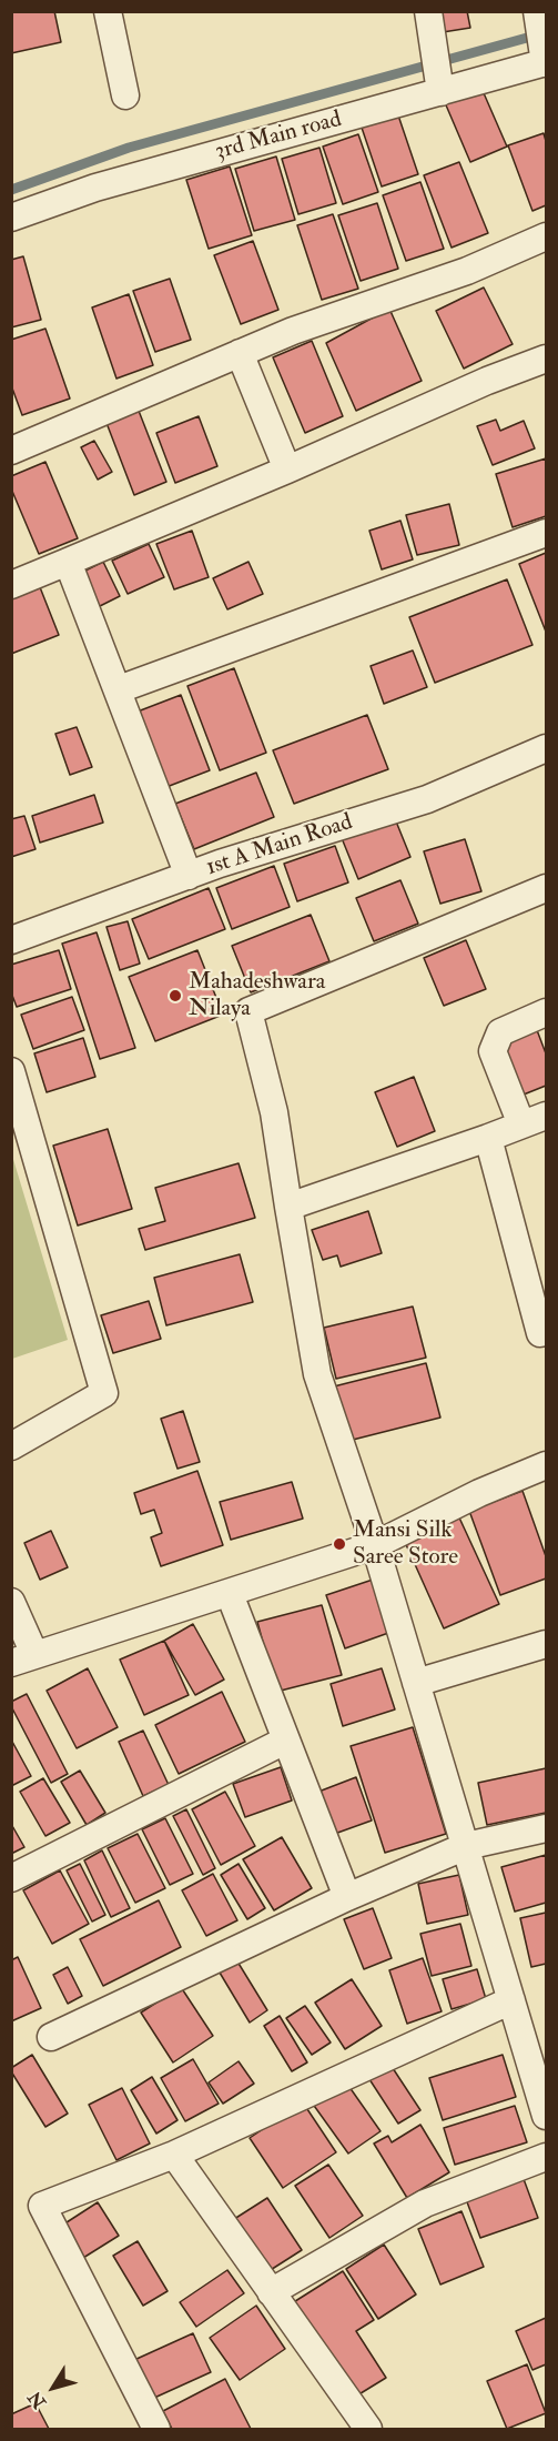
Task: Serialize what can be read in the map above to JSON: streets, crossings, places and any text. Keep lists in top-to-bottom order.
{
  "streets": {
    "street": ["3rd Main road", "1st A Main Road"]
  },
  "places": ["Mahadeshwara Nilaya", "Mansi Silk Saree Store"],
  "north": "bottom left"
}
